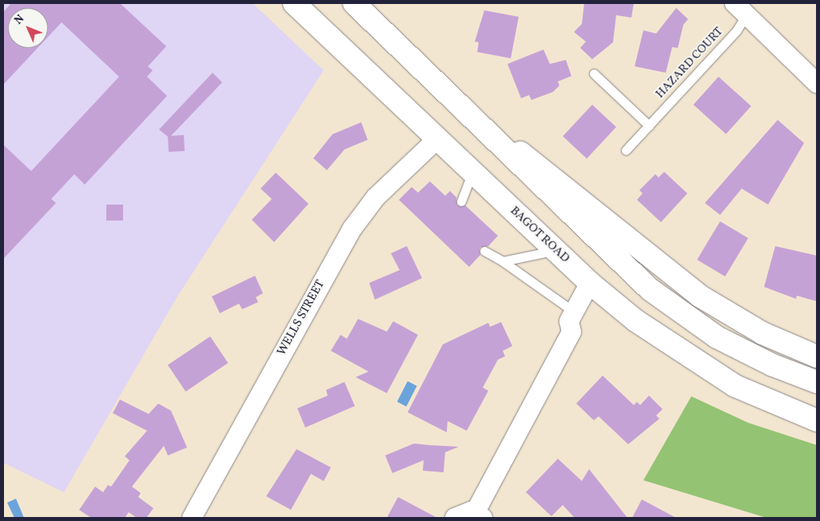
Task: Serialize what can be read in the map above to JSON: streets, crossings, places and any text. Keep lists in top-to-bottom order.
{
  "streets": {
    "main road": ["BAGOT ROAD"],
    "street": ["WELLS STREET"],
    "lane": ["HAZARD COURT"]
  },
  "crossings": [
    ["BAGOT ROAD", "WELLS STREET"]
  ],
  "north": "top left"
}
